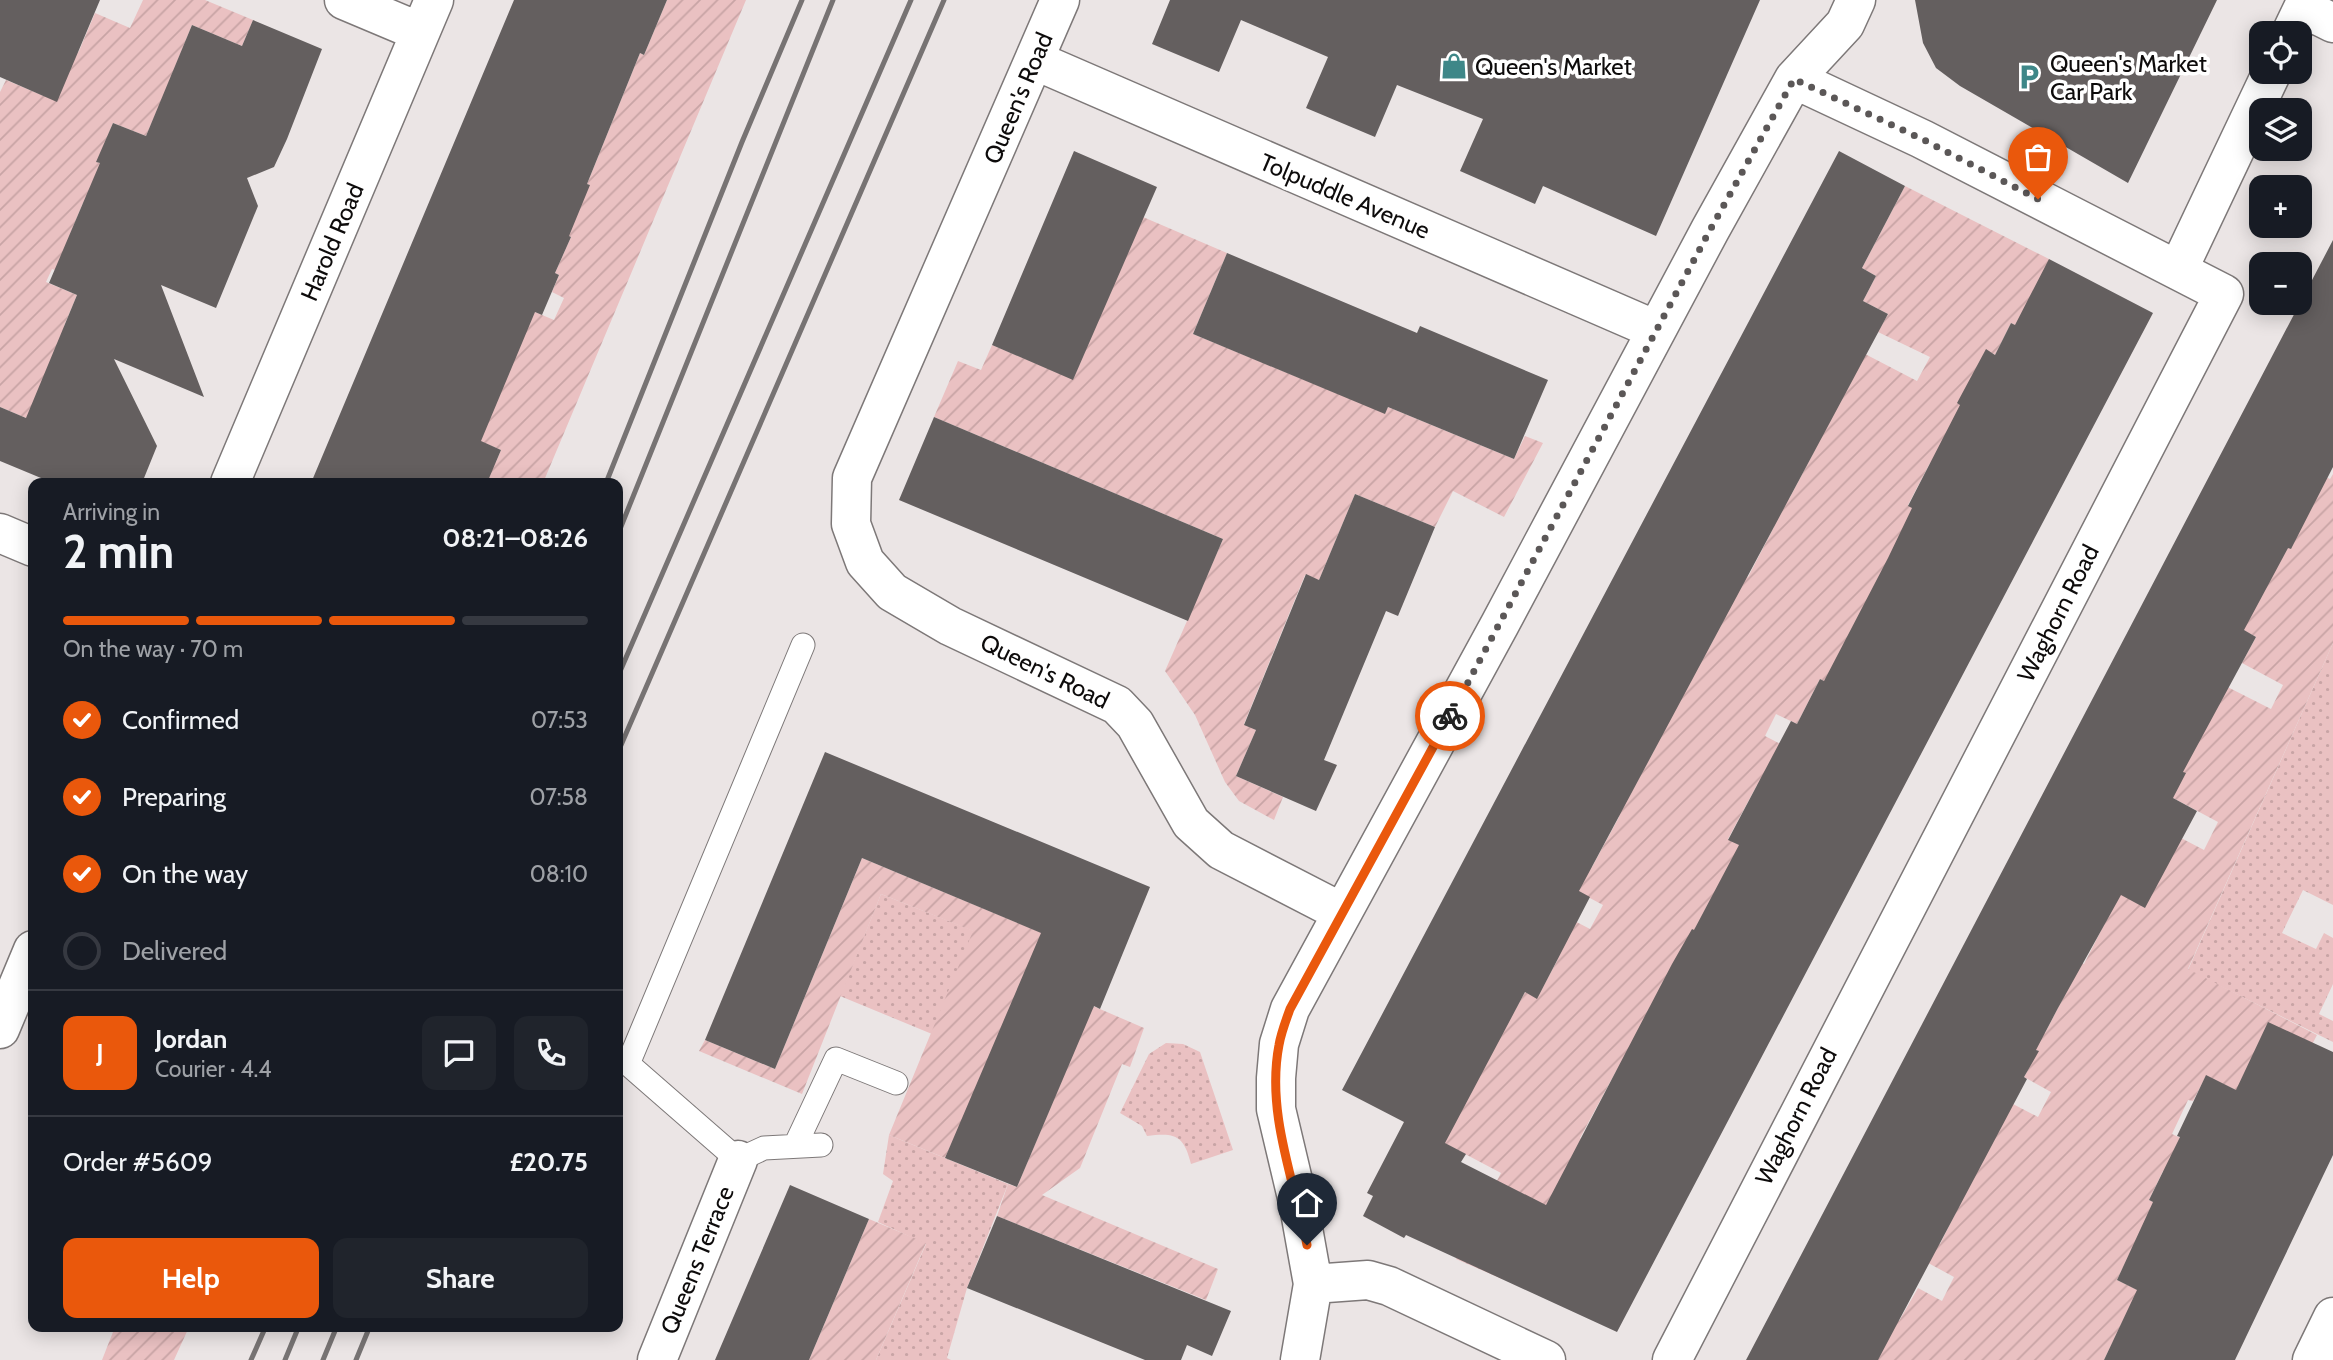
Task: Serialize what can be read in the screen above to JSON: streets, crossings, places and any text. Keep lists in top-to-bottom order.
{
  "streets": {
    "street": [
      "Queen's Road",
      "Tolpuddle Avenue",
      "Harold Road",
      "Waghorn Road",
      "Queens Terrace"
    ]
  },
  "crossings": [
    ["Queen's Road", "Tolpuddle Avenue"]
  ],
  "places": {
    "shop": ["Queen's Market"],
    "parking": ["Queen's Market Car Park"]
  },
  "page": {
    "map_buttons": ["+", "−"],
    "heading": ["2 min", "Arriving in", "08:21–08:26"],
    "panel": [
      "Jordan",
      "Courier · 4.4",
      "Order #5609",
      "£20.75"
    ],
    "bar": "On the way · 70 m",
    "list": [
      ["Confirmed", "07:53"],
      ["Preparing", "07:58"],
      ["On the way", "08:10"],
      "Delivered"
    ],
    "round": "J",
    "buttons": ["Help", "Share"]
  }
}
